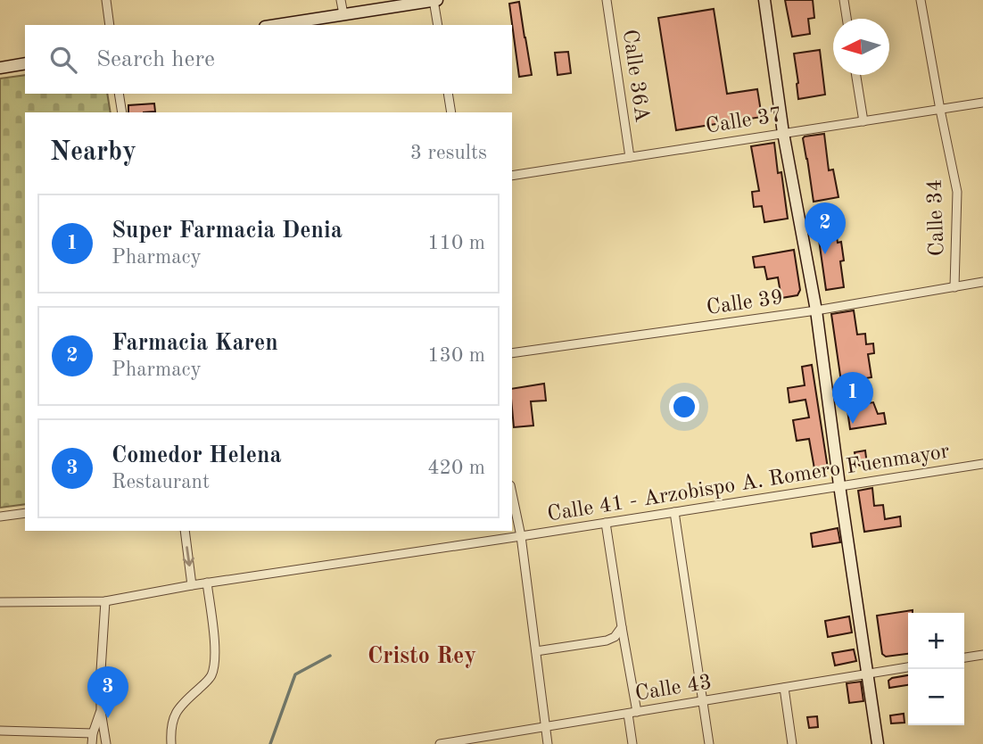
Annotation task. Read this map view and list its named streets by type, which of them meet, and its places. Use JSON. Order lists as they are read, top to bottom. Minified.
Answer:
{"streets":{"street":["Calle 36A","Calle 37","Calle 34","Calle 39","Calle 41 - Arzobispo A. Romero Fuenmayor","Calle 43"]},"crossings":[["Calle 36A","Calle 37"],["Calle 37","Calle 34"],["Calle 34","Calle 39"]],"districts":["Cristo Rey"],"north":"left","page":{"search":"Search here","heading":["Nearby","3 results"],"list":[{"mark":"1","name":"Super Farmacia Denia","note":"Pharmacy","value":"110 m"},{"mark":"2","name":"Farmacia Karen","note":"Pharmacy","value":"130 m"},{"mark":"3","name":"Comedor Helena","note":"Restaurant","value":"420 m"}],"pins":["2","1","3"],"map_buttons":["+","−"]}}
